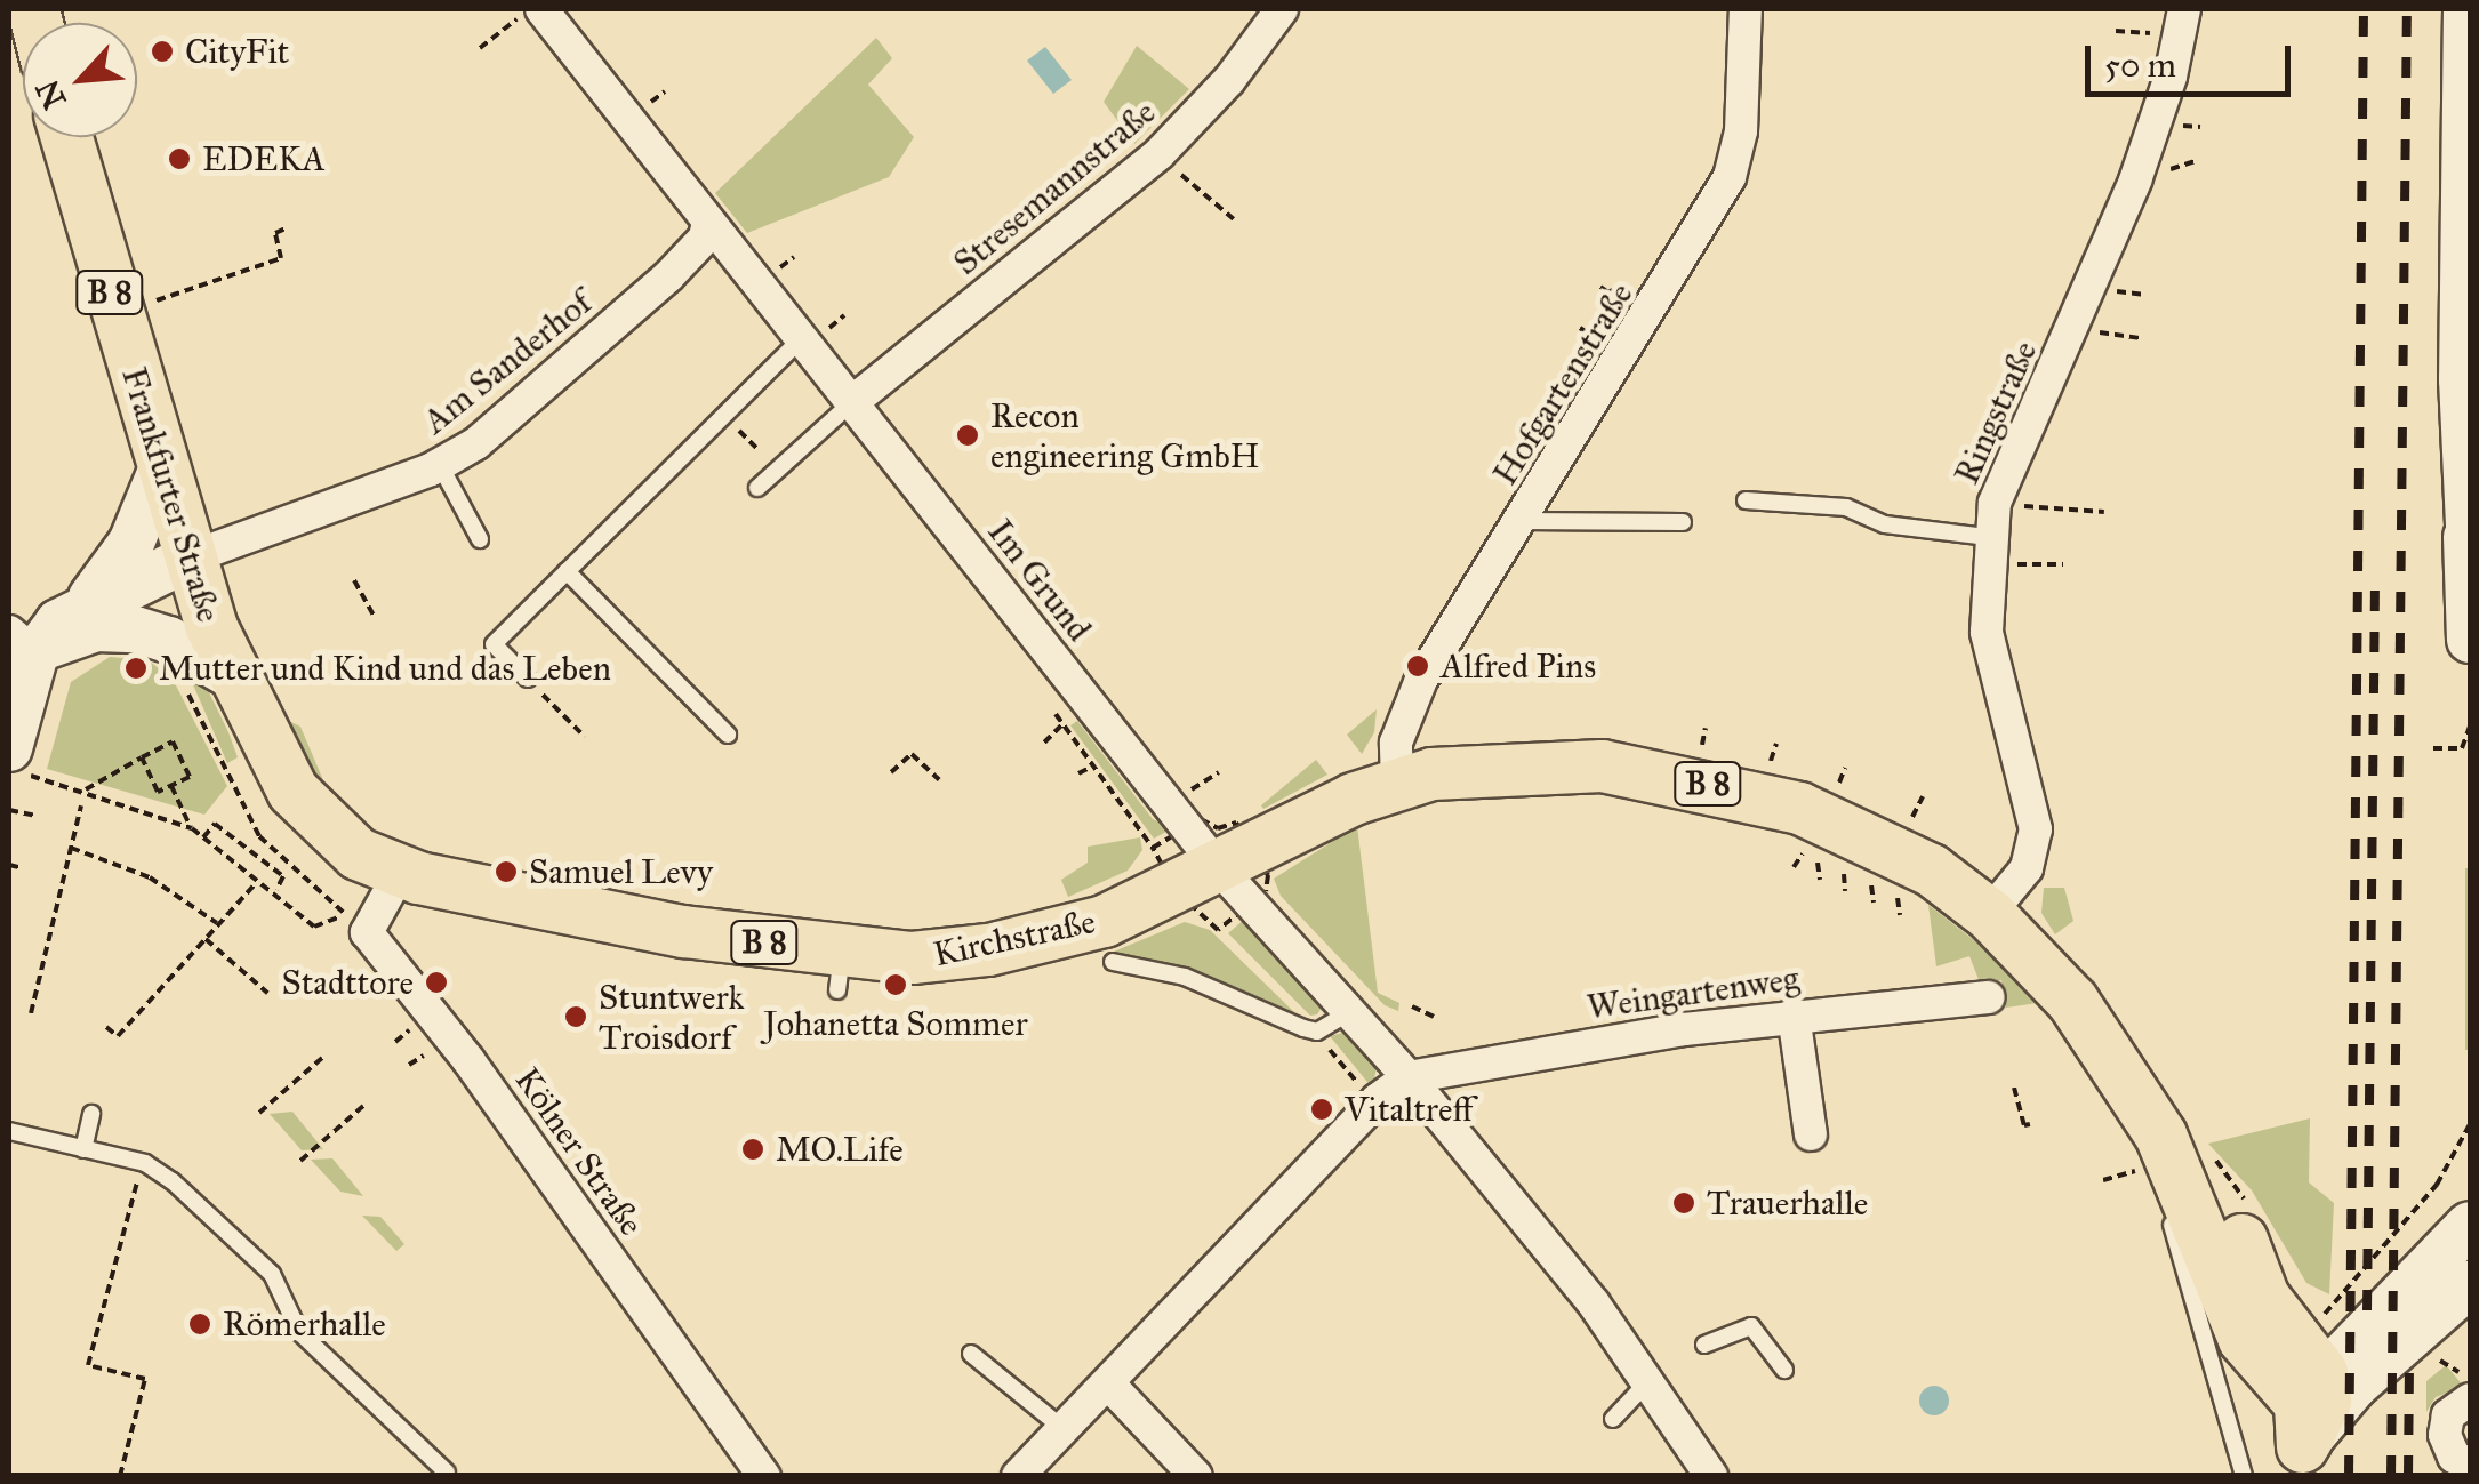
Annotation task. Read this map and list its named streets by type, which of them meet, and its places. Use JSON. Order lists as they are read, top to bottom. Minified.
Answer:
{"streets":{"main road":["B 8","Frankfurter Straße","Kirchstraße"],"street":["Stresemannstraße","Am Sanderhof","Hofgartenstraße","Ringstraße","Im Grund","Weingartenweg","Kölner Straße"]},"crossings":[["Stresemannstraße","Im Grund"],["B 8","Hofgartenstraße"],["B 8","Ringstraße"],["B 8","Im Grund"],["B 8","Kirchstraße"],["Am Sanderhof","Frankfurter Straße"],["Am Sanderhof","Im Grund"],["Frankfurter Straße","Kirchstraße"],["Im Grund","Kirchstraße"]],"places":["CityFit","EDEKA","Recon engineering GmbH","Alfred Pins","Mutter und Kind und das Leben","Samuel Levy","Stadttore","Johanetta Sommer","Stuntwerk Troisdorf","Vitaltreff","MO.Life","Trauerhalle","Römerhalle"],"scale_bar":"50 m","north":"bottom left"}
